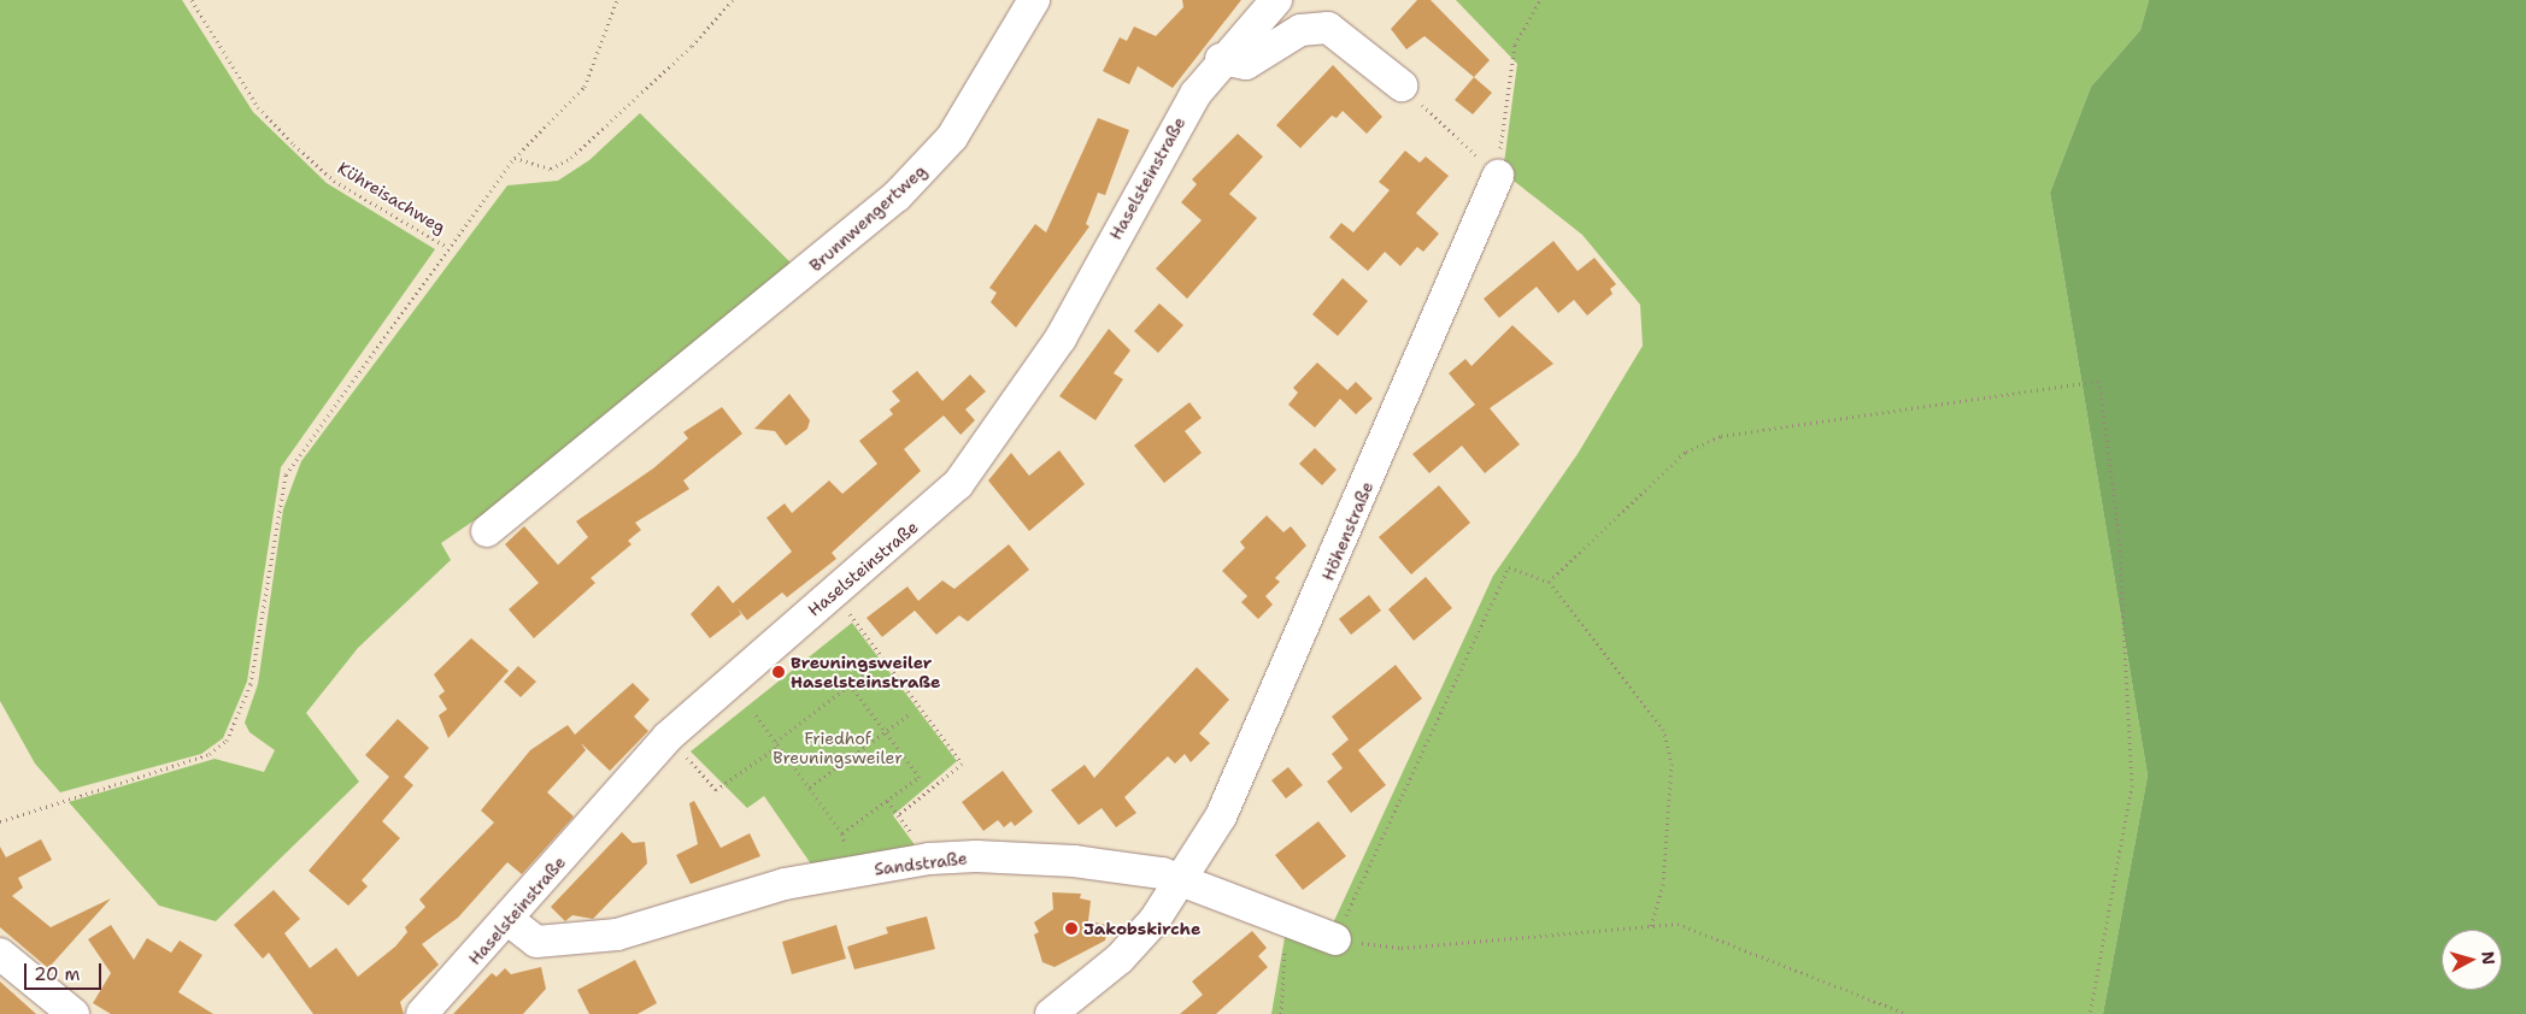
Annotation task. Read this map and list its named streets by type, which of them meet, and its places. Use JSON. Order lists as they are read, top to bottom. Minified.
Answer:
{"streets":{"street":["Haselsteinstraße","Brunnwengertweg","Höhenstraße","Sandstraße"],"path":["Kühreisachweg"]},"crossings":[["Haselsteinstraße","Sandstraße"],["Höhenstraße","Sandstraße"]],"parks":["Friedhof Breuningsweiler"],"places":["Breuningsweiler Haselsteinstraße","Jakobskirche"],"scale_bar":"20 m","north":"right"}
